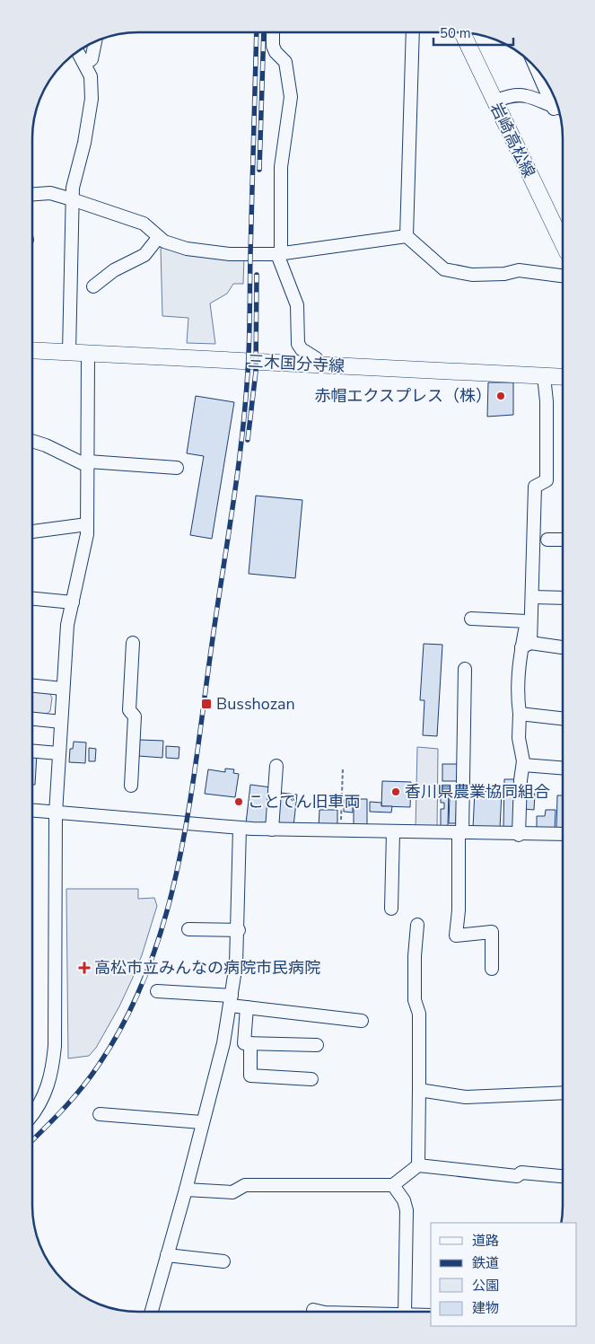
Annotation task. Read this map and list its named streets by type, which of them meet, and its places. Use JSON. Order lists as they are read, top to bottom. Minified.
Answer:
{"streets":{"main road":["岩崎高松線","三木国分寺線"]},"places":{"other":["赤帽エクスプレス（株）","香川県農業協同組合","ことでん旧車両"],"transit":["Busshozan"],"health":["高松市立みんなの病院市民病院"]},"legend":["道路","鉄道","公園","建物"],"scale_bar":"50 m"}
